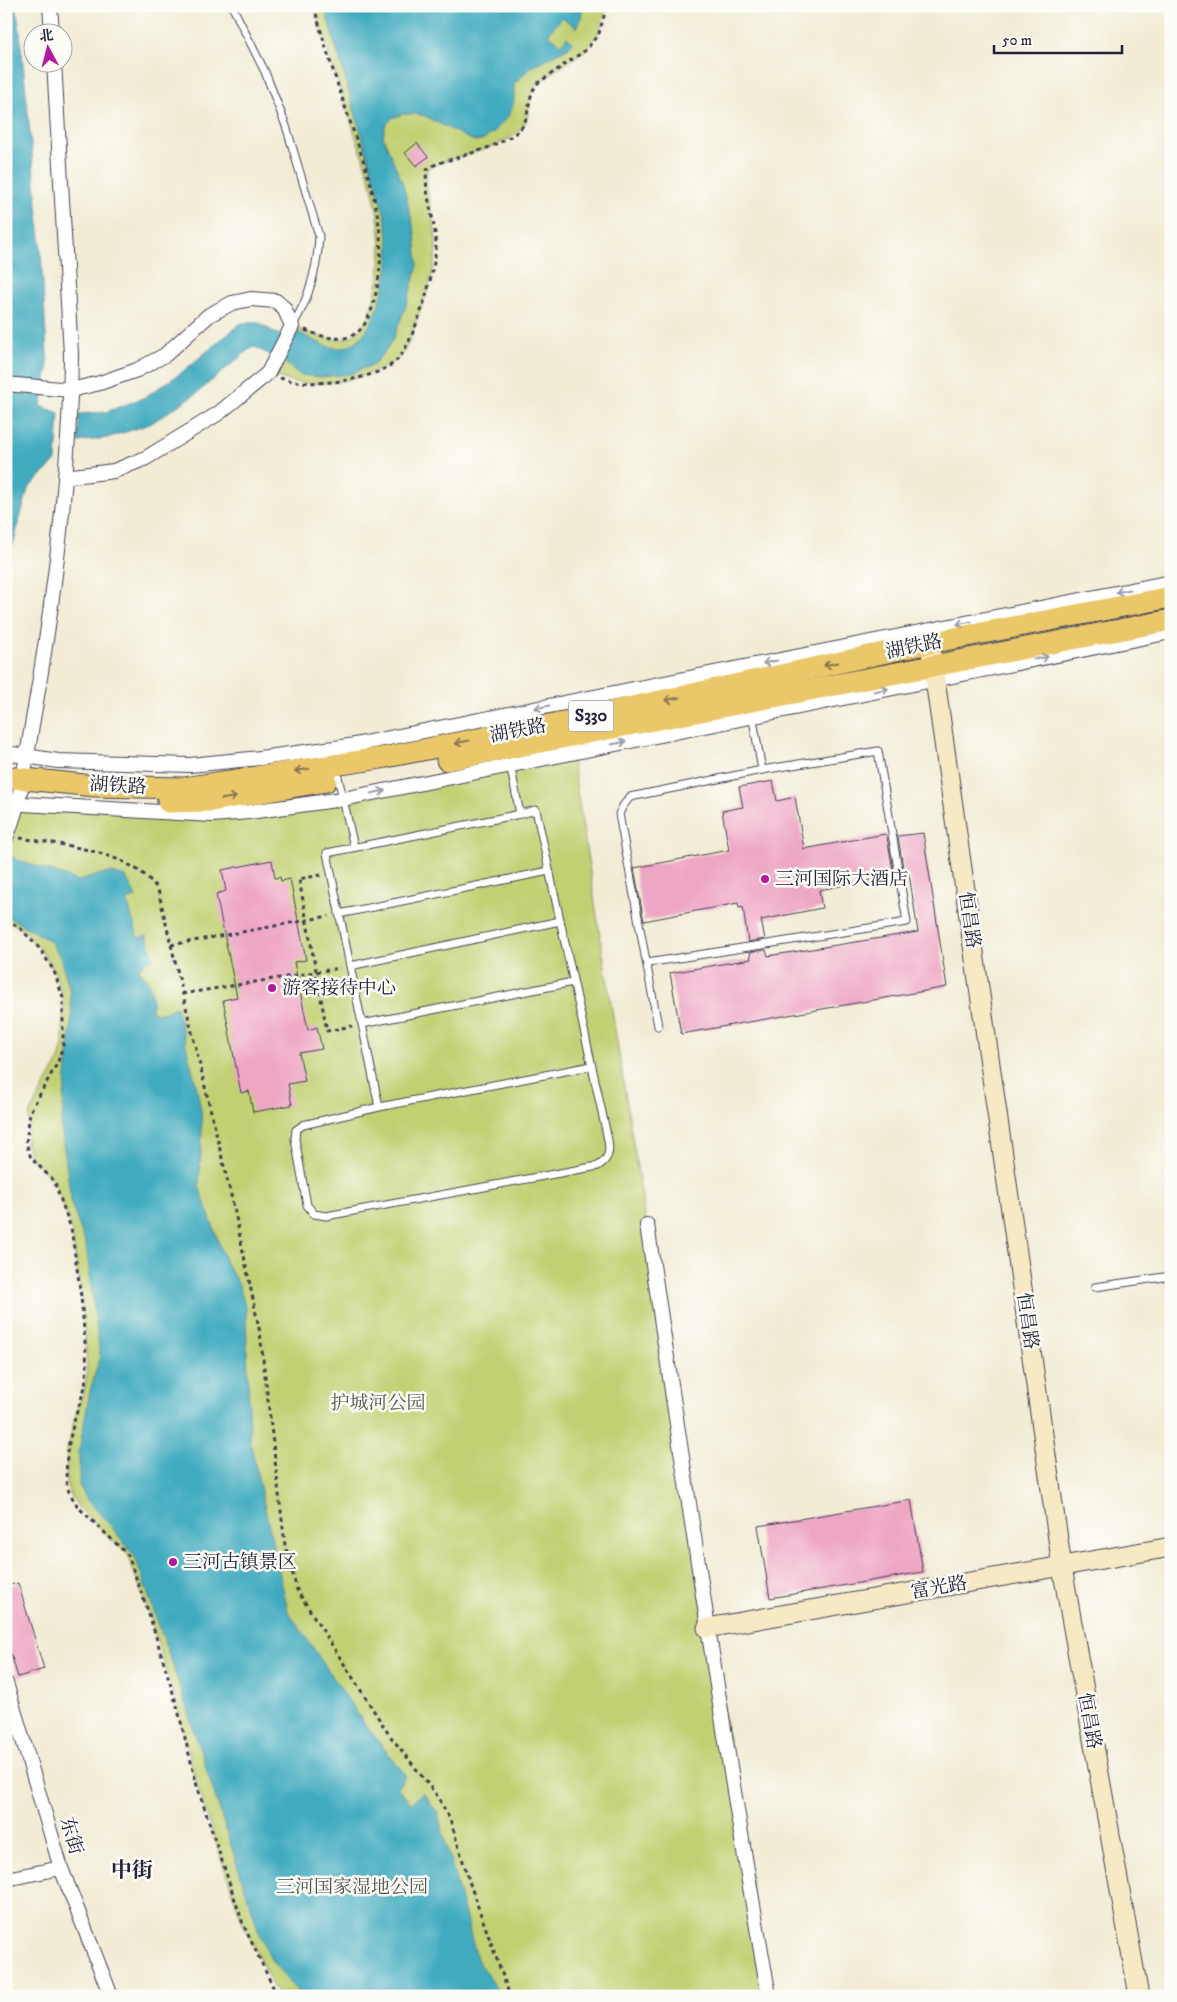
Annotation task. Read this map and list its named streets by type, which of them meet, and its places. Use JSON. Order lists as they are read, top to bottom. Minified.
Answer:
{"streets":{"main road":["湖铁路","S330"],"street":["恒昌路","富光路","东街"]},"crossings":[["湖铁路","恒昌路"],["恒昌路","富光路"]],"districts":["中街"],"parks":["护城河公园","三河国家湿地公园"],"places":["三河国际大酒店","游客接待中心","三河古镇景区"],"scale_bar":"50 m","north":"top"}
